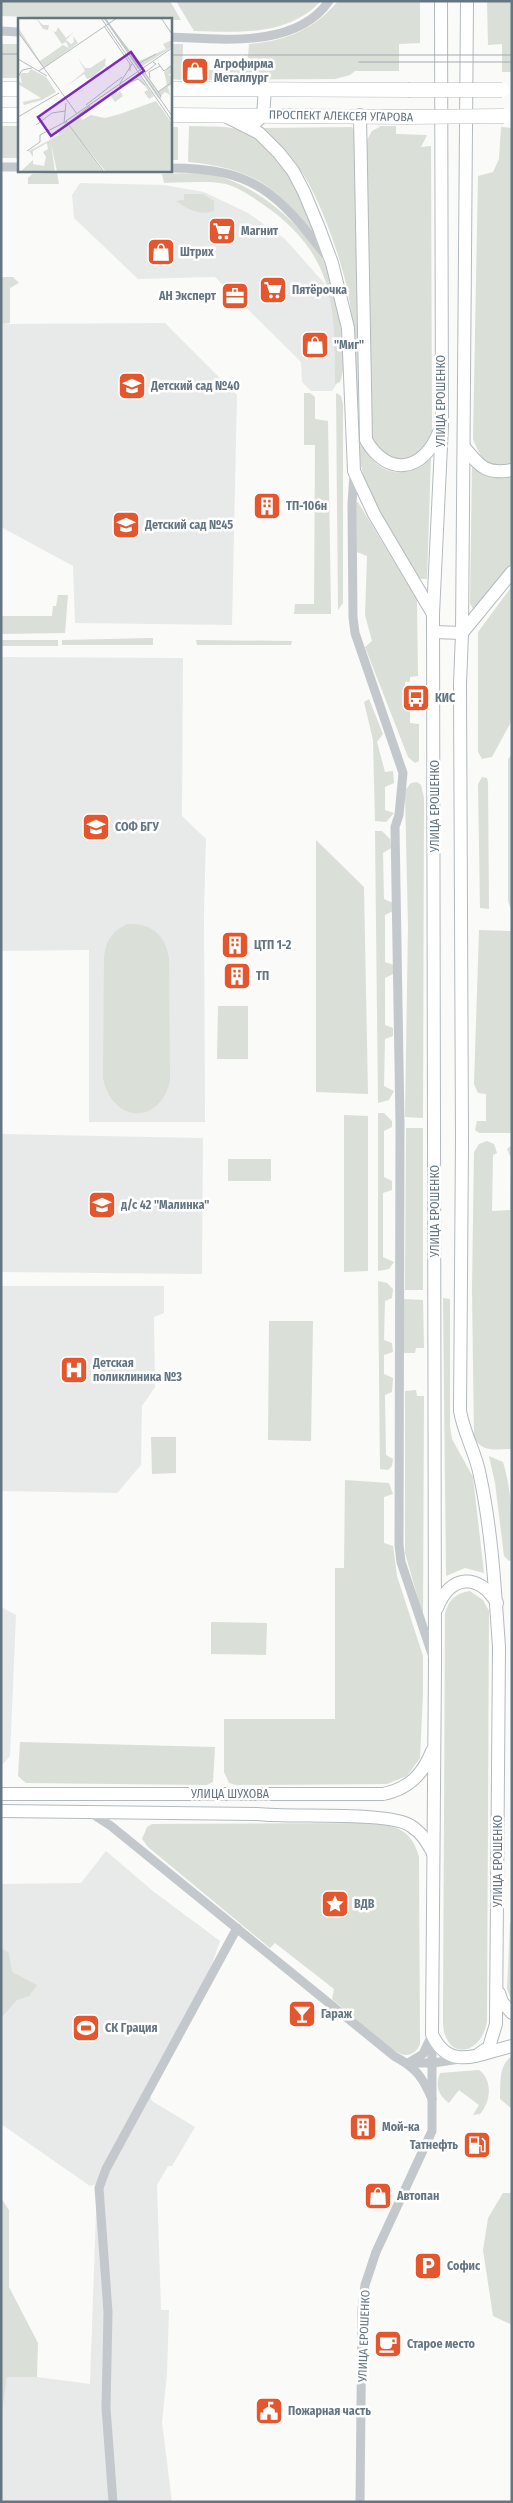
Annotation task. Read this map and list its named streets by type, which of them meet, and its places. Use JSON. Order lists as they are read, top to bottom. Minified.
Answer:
{"streets":{"main road":["ПРОСПЕКТ АЛЕКСЕЯ УГАРОВА","УЛИЦА ЕРОШЕНКО","УЛИЦА ШУХОВА"]},"crossings":[["УЛИЦА ЕРОШЕНКО","УЛИЦА ШУХОВА"]],"places":{"shop":["Агрофирма Металлург","Штрих","\"Миг\"","Автопан"],"supermarket":["Магнит","Пятёрочка"],"office":["АН Эксперт"],"school or university":["Детский сад №40","Детский сад №45","СОФ БГУ","д/с 42 \"Малинка\""],"building":["ТП-106н","ЦТП 1-2","ТП","Мой-ка"],"bus stop":["КИС"],"hospital":["Детская поликлиника №3"],"place":["ВДВ"],"bar":["Гараж"],"sports":["СК Грация"],"fuel station":["Татнефть"],"parking":["Софис"],"cafe":["Старое место"],"public building":["Пожарная часть"]}}
